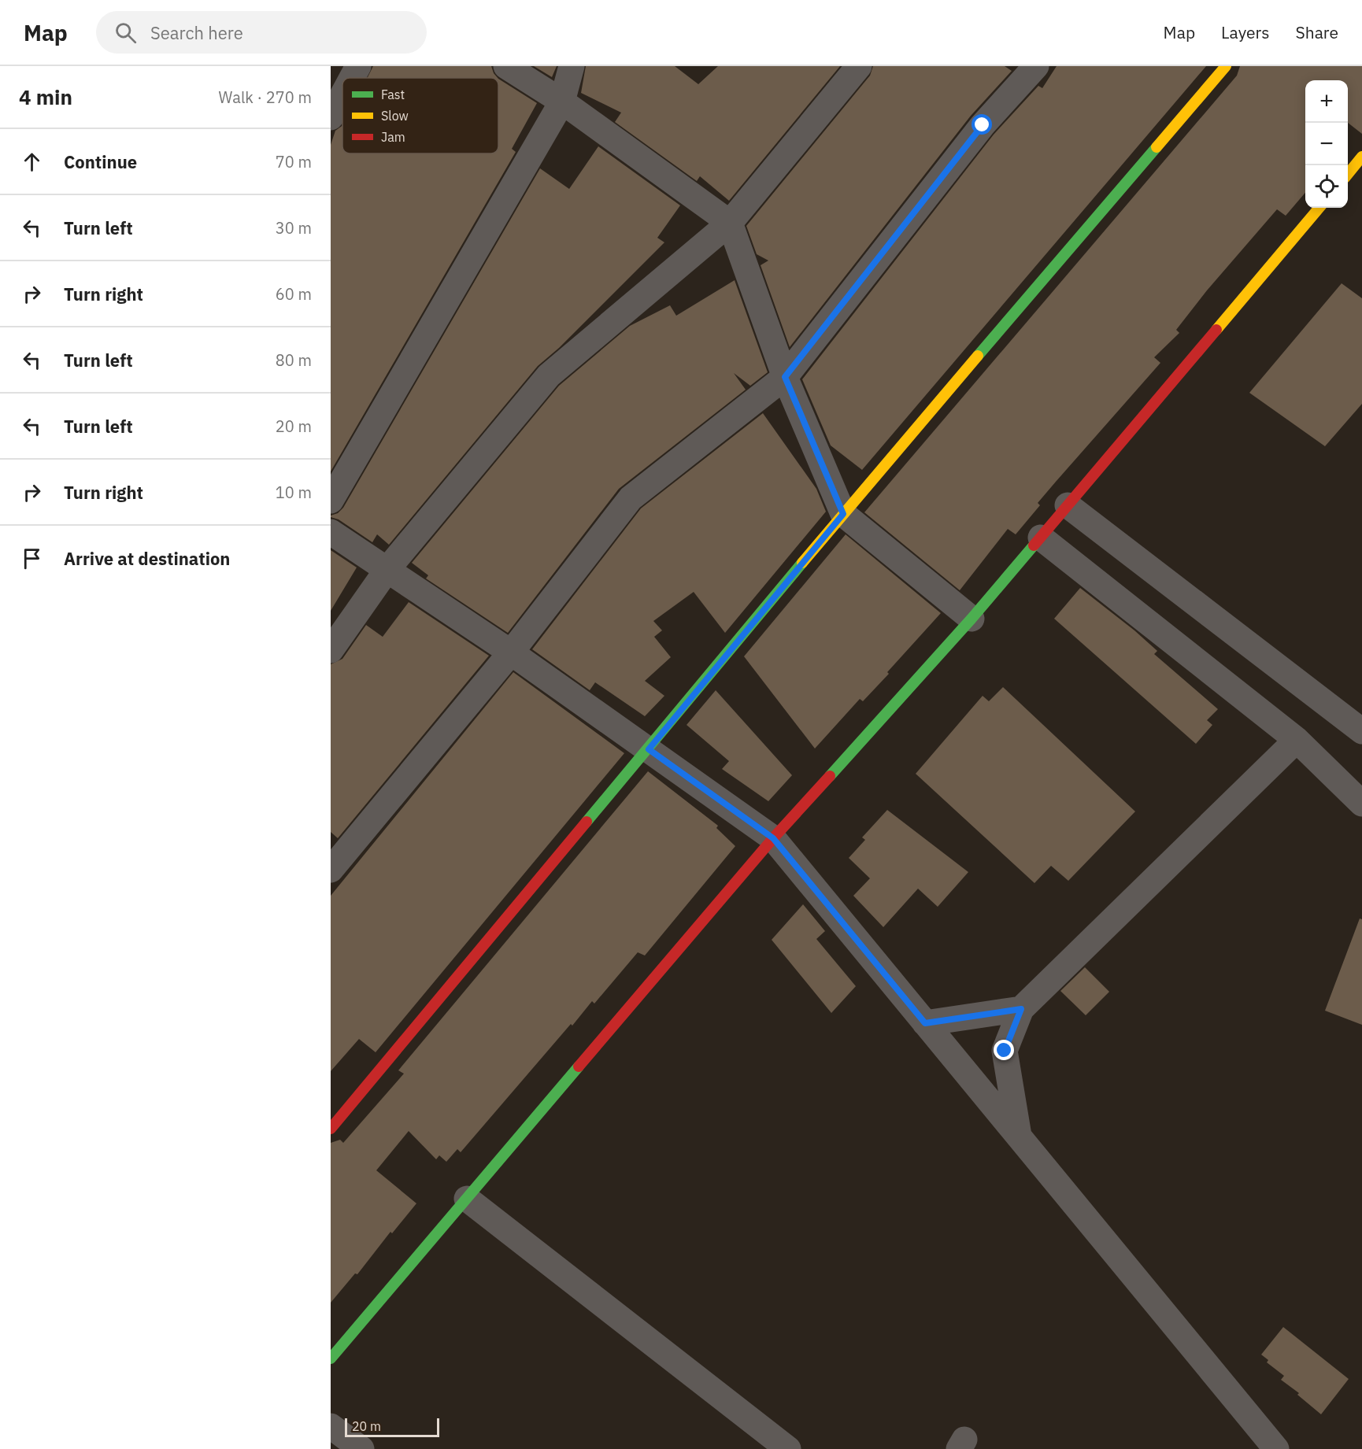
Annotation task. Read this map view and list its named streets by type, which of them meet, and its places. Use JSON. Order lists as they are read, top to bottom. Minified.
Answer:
{"legend":["Fast","Slow","Jam"],"scale_bar":"20 m","page":{"header":"Map","search":"Search here","nav":["Map","Layers","Share"],"heading":["4 min","Walk · 270 m"],"map_buttons":["+","−"],"list":[["Continue","70 m"],["Turn left","30 m"],["Turn right","60 m"],["Turn left","80 m"],["Turn left","20 m"],["Turn right","10 m"],"Arrive at destination"],"scale":"20 m"}}
